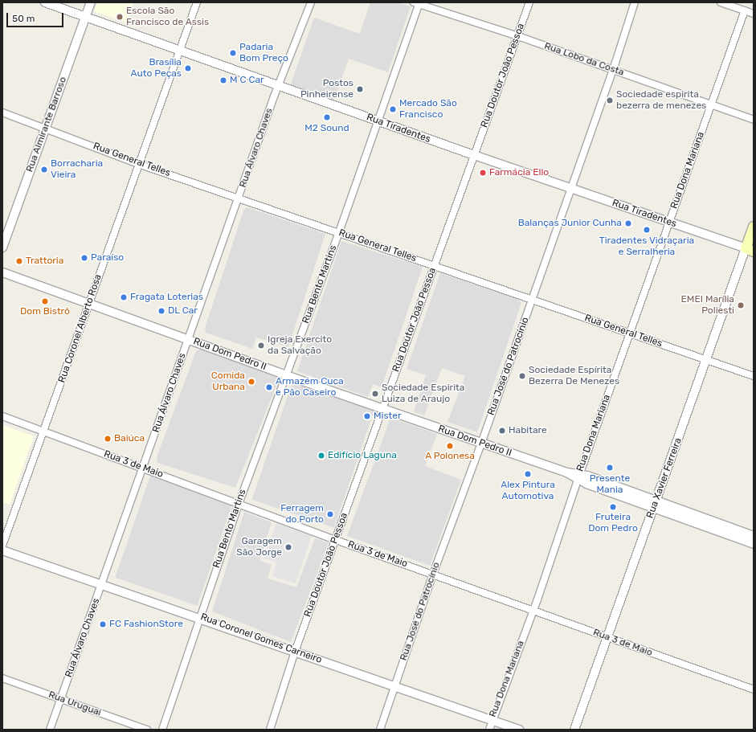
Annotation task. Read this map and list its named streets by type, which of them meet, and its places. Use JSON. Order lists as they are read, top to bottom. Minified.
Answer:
{"streets":{"main road":["Rua Xavier Ferreira"],"street":["Rua Lobo da Costa","Rua Doutor João Pessoa","Rua Almirante Barroso","Rua Tiradentes","Rua Álvaro Chaves","Rua General Telles","Rua Dona Mariana","Rua Bento Martins","Rua Coronel Alberto Rosa","Rua Dom Pedro II","Rua José do Patrocínio","Rua 3 de Maio","Rua Coronel Gomes Carneiro","Rua Uruguai"]},"crossings":[["Rua Lobo da Costa","Rua Doutor João Pessoa"],["Rua Lobo da Costa","Rua Dona Mariana"],["Rua Lobo da Costa","Rua Bento Martins"],["Rua Lobo da Costa","Rua José do Patrocínio"],["Rua Doutor João Pessoa","Rua Tiradentes"],["Rua Doutor João Pessoa","Rua General Telles"],["Rua Doutor João Pessoa","Rua Dom Pedro II"],["Rua Doutor João Pessoa","Rua 3 de Maio"],["Rua Doutor João Pessoa","Rua Coronel Gomes Carneiro"],["Rua Almirante Barroso","Rua Tiradentes"],["Rua Almirante Barroso","Rua General Telles"],["Rua Tiradentes","Rua Álvaro Chaves"],["Rua Tiradentes","Rua Dona Mariana"],["Rua Tiradentes","Rua Bento Martins"],["Rua Tiradentes","Rua Coronel Alberto Rosa"],["Rua Tiradentes","Rua José do Patrocínio"],["Rua Tiradentes","Rua Xavier Ferreira"],["Rua Álvaro Chaves","Rua General Telles"],["Rua Álvaro Chaves","Rua Dom Pedro II"],["Rua Álvaro Chaves","Rua 3 de Maio"],["Rua Álvaro Chaves","Rua Coronel Gomes Carneiro"],["Rua Álvaro Chaves","Rua Uruguai"],["Rua General Telles","Rua Dona Mariana"],["Rua General Telles","Rua Bento Martins"],["Rua General Telles","Rua Coronel Alberto Rosa"],["Rua General Telles","Rua José do Patrocínio"],["Rua General Telles","Rua Xavier Ferreira"],["Rua Dona Mariana","Rua Dom Pedro II"],["Rua Dona Mariana","Rua 3 de Maio"],["Rua Dona Mariana","Rua Coronel Gomes Carneiro"],["Rua Bento Martins","Rua Dom Pedro II"],["Rua Bento Martins","Rua 3 de Maio"],["Rua Bento Martins","Rua Coronel Gomes Carneiro"],["Rua Coronel Alberto Rosa","Rua Dom Pedro II"],["Rua Coronel Alberto Rosa","Rua 3 de Maio"],["Rua Dom Pedro II","Rua José do Patrocínio"],["Rua Dom Pedro II","Rua Xavier Ferreira"],["Rua José do Patrocínio","Rua 3 de Maio"],["Rua José do Patrocínio","Rua Coronel Gomes Carneiro"],["Rua 3 de Maio","Rua Xavier Ferreira"]],"places":["Escola São Francisco de Assis","Padaria Bom Preço","Brasília Auto Peças","M C Car","Postos Pinheirense","Sociedade espirita bezerra de menezes","Mercado São Francisco","M2 Sound","Borracharia Vieira","Farmácia Ello","Balanças Junior Cunha","Tiradentes Vidraçaria e Serralheria","Paraíso","Trattoria","Fragata Loterias","Dom Bistrô","EMEI Marília Poliesti","DL Car","Igreja Exercito da Salvação","Sociedade Espírita Bezerra De Menezes","Comida Urbana","Armazém Cuca e Pão Caseiro","Sociedade Espirita Luiza de Araujo","Mister","Habitare","Baiúca","A Polonesa","Edifício Laguna","Presente Mania","Alex Pintura Automotiva","Fruteira Dom Pedro","Ferragem do Porto","Garagem São Jorge","FC FashionStore"],"scale_bar":"50 m"}
